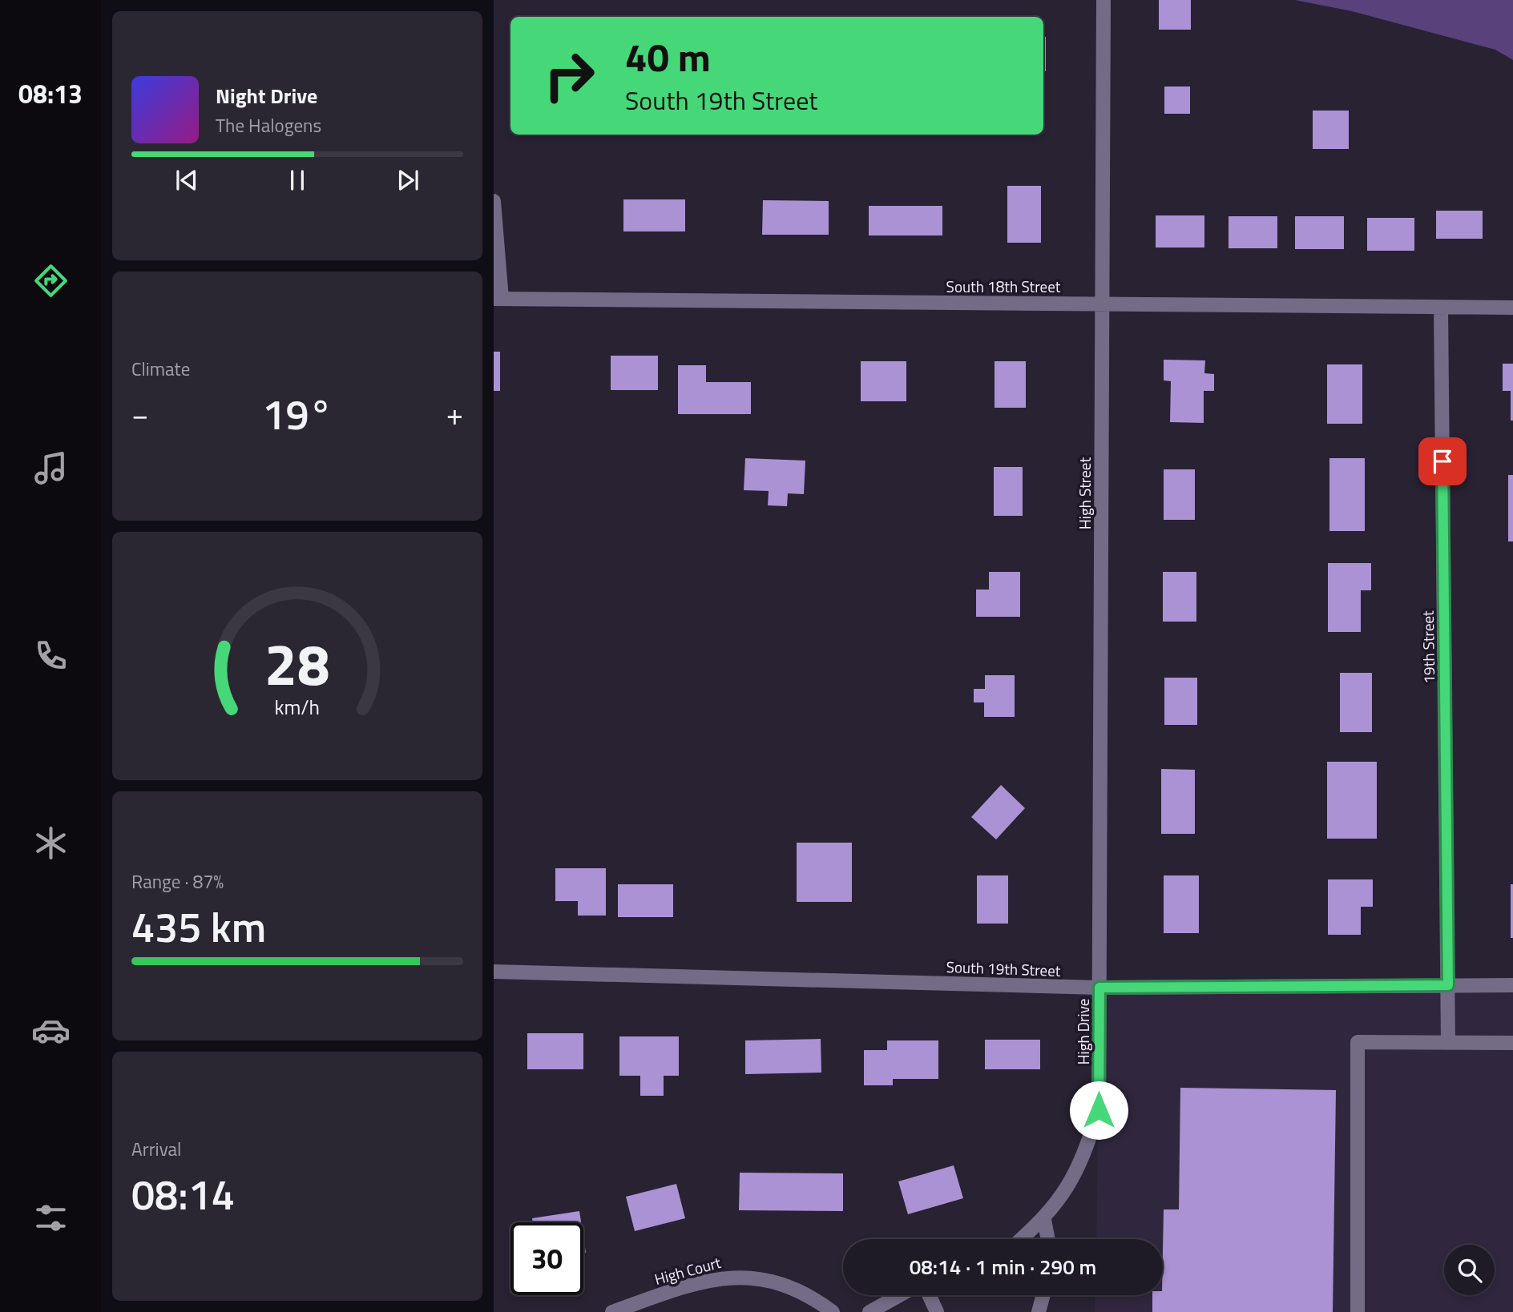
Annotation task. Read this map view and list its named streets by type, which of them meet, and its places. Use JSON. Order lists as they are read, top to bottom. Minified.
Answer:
{"streets":{"street":["South 18th Street","High Street","19th Street","South 19th Street","High Drive","High Court"]},"crossings":[["South 18th Street","High Street"],["South 18th Street","19th Street"],["High Street","South 19th Street"],["High Street","High Drive"],["19th Street","South 19th Street"],["South 19th Street","High Drive"]],"page":{"tabs":"08:13","turn":["40 m","South 19th Street"],"song":["Night Drive","The Halogens"],"tile":["Climate",["Range · 87%","435 km"],["Arrival","08:14"]],"heat":["−","19°","+"],"limit":"30","trip":"08:14 · 1 min · 290 m","gauge":["28","km/h"]}}
